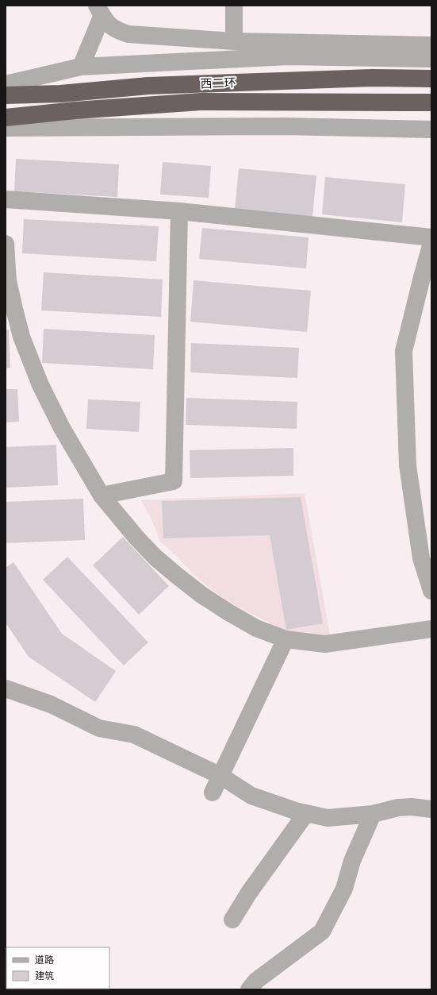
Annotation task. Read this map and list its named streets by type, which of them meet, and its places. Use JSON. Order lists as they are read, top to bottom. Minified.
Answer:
{"streets":{"highway":["西二环"]},"legend":["道路","建筑"]}
